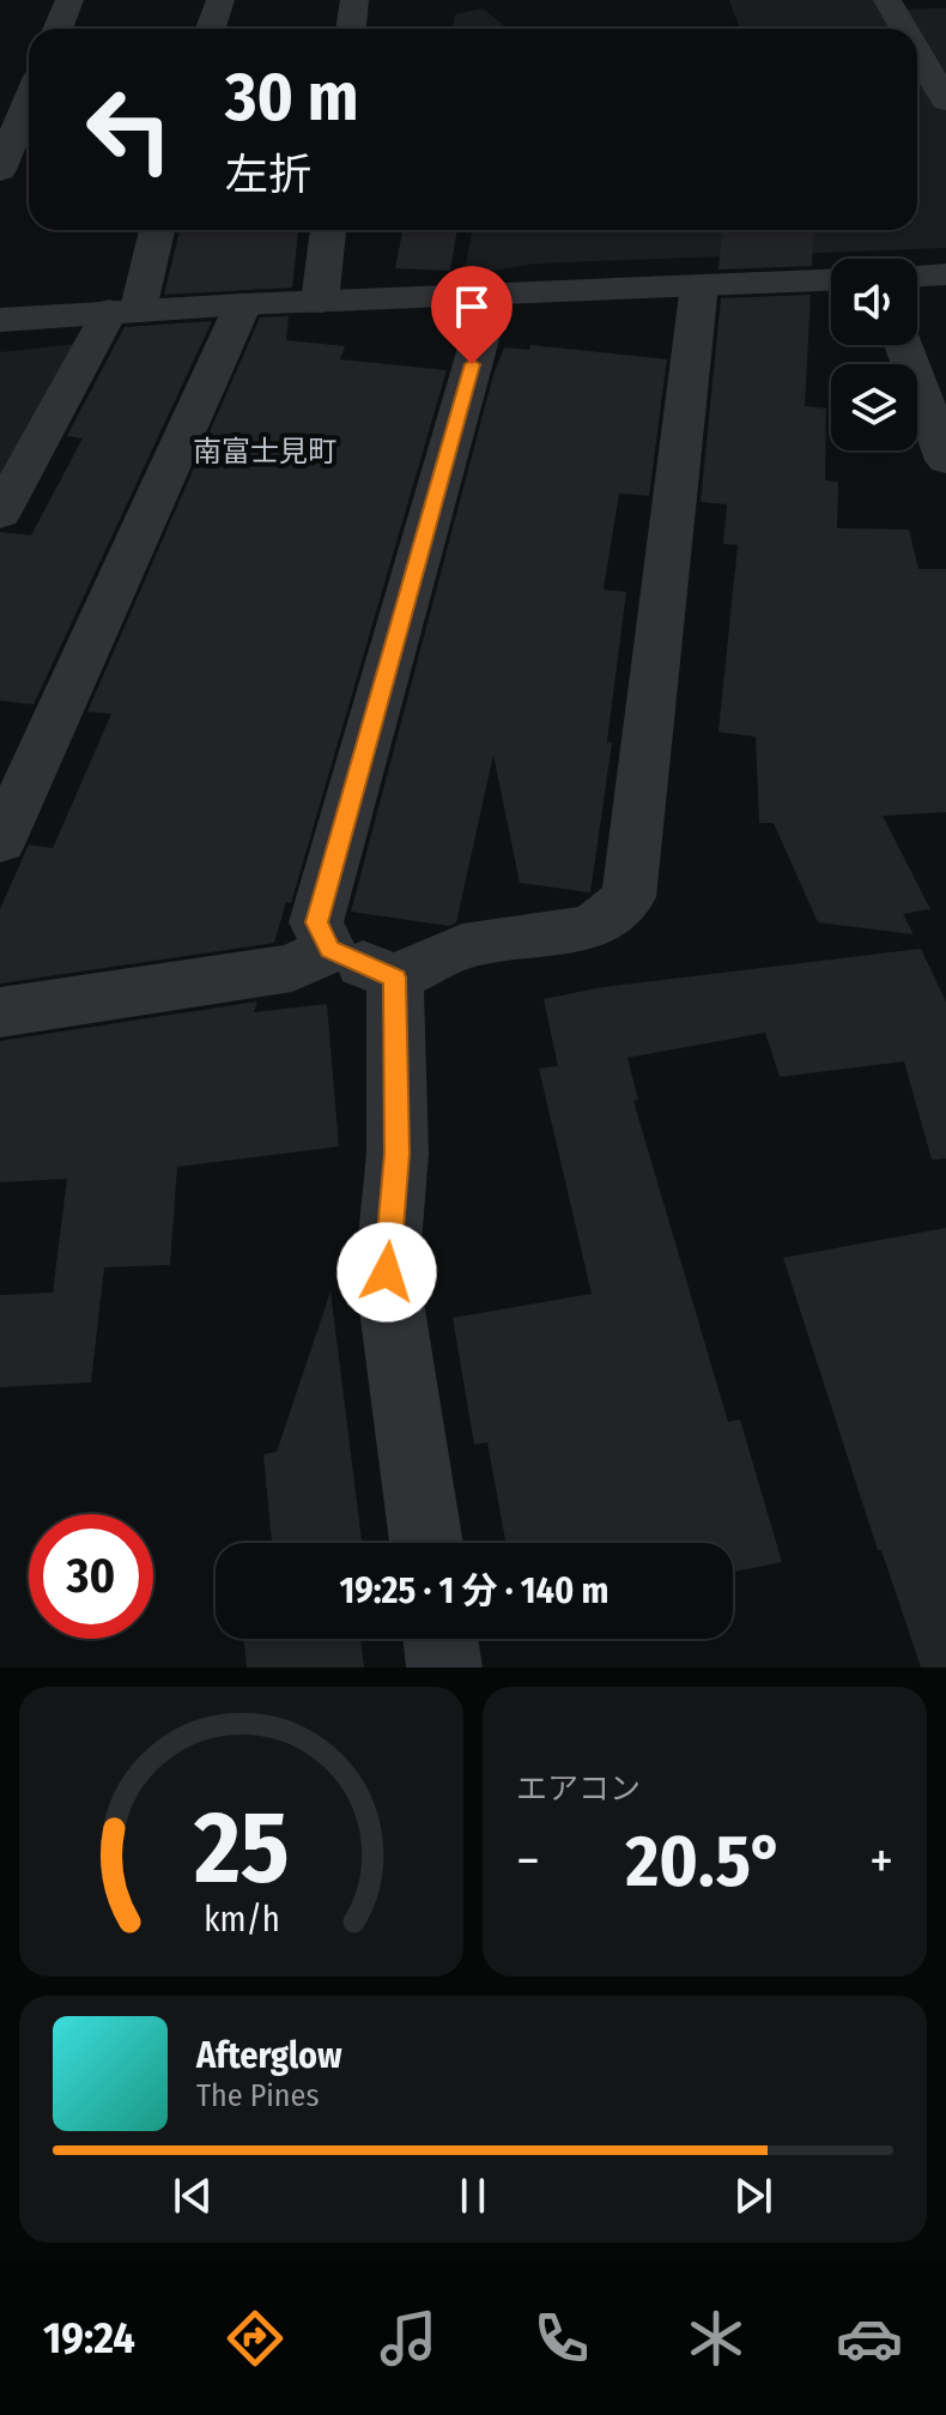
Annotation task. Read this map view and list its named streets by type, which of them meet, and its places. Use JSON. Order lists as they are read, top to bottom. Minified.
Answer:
{"districts":["南富士見町"],"page":{"turn":["30 m","左折"],"limit":"30","trip":"19:25 · 1 分 · 140 m","tile":"エアコン","heat":["−","20.5°","+"],"song":["Afterglow","The Pines"],"tabs":"19:24","gauge":["25","km/h"]}}
